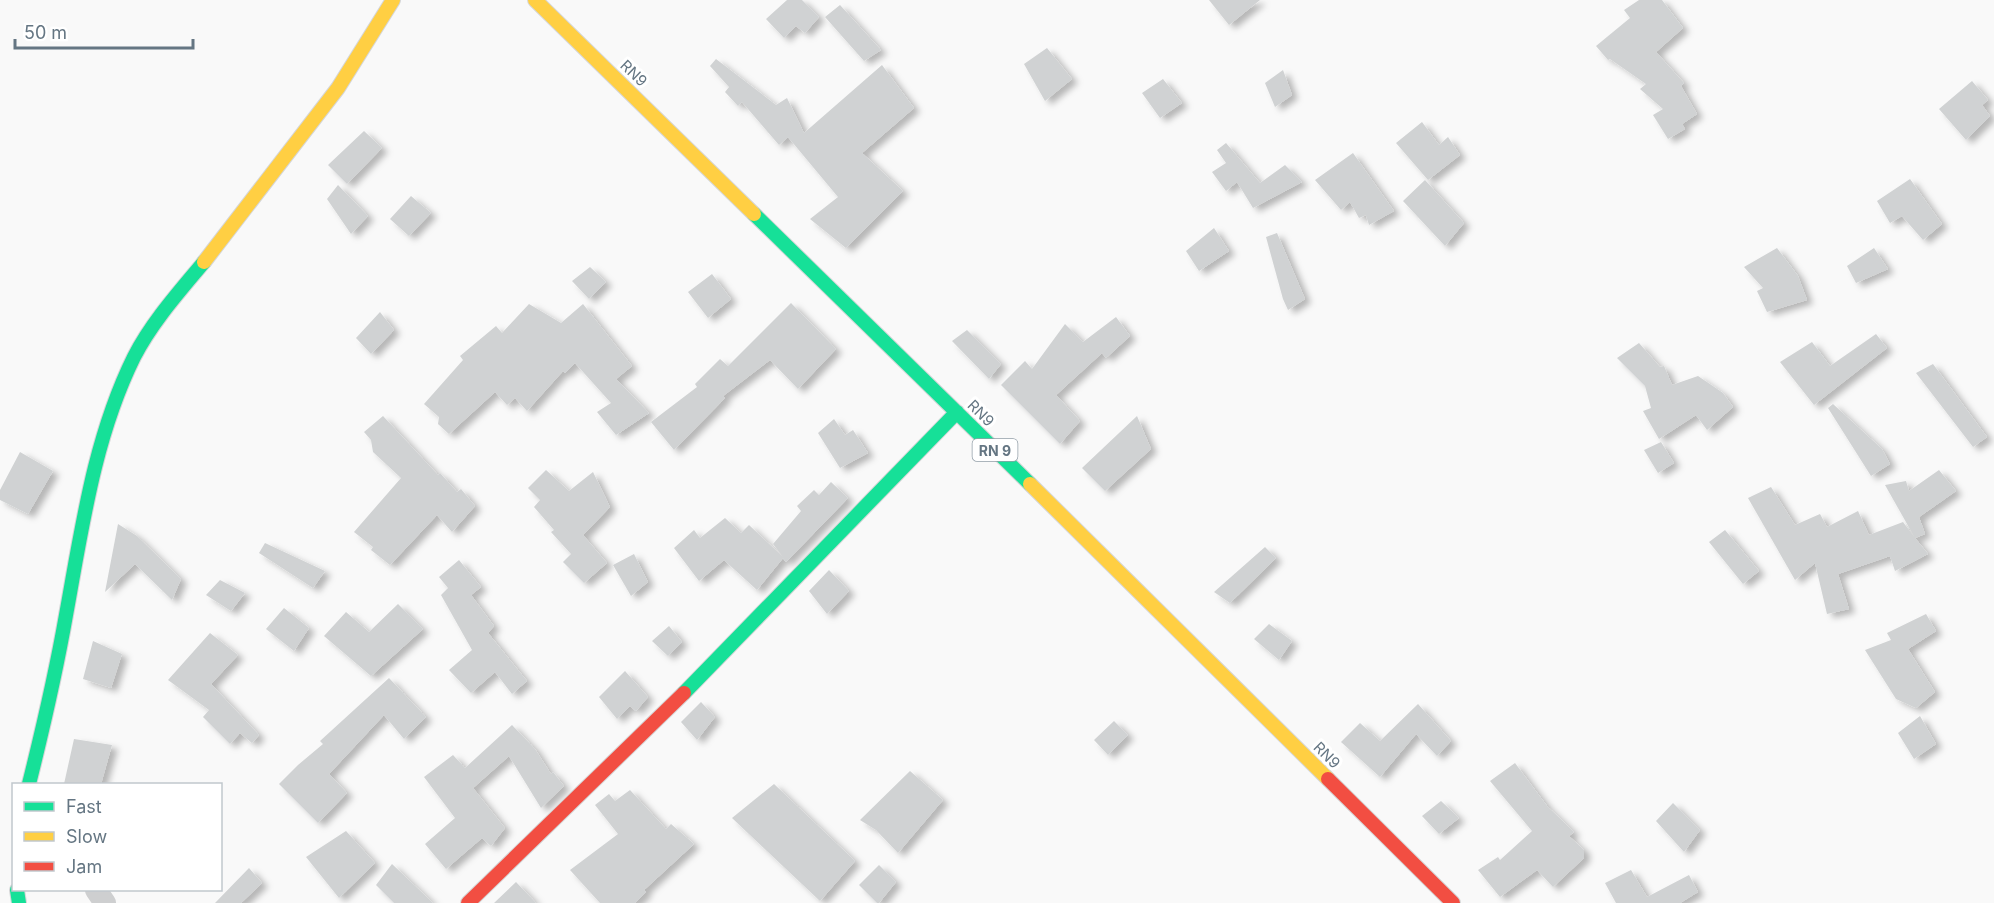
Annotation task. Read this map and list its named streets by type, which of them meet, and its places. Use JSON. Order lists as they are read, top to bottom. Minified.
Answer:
{"streets":{"main road":["RN9","RN 9"]},"legend":["Fast","Slow","Jam"],"scale_bar":"50 m"}
